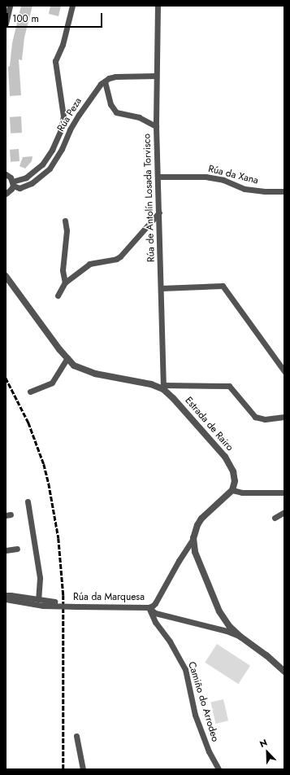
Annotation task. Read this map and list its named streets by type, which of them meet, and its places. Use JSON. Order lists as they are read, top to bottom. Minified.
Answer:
{"streets":{"street":["Rúa Peza","Rúa da Xana","Rúa de Antolín Losada Torvisco","Estrada de Rairo","Rúa da Marquesa","Camiño do Arrodeo"]},"crossings":[["Rúa Peza","Rúa de Antolín Losada Torvisco"],["Rúa da Xana","Rúa de Antolín Losada Torvisco"],["Rúa de Antolín Losada Torvisco","Estrada de Rairo"],["Rúa da Marquesa","Camiño do Arrodeo"]],"scale_bar":"100 m","north":"top left"}
